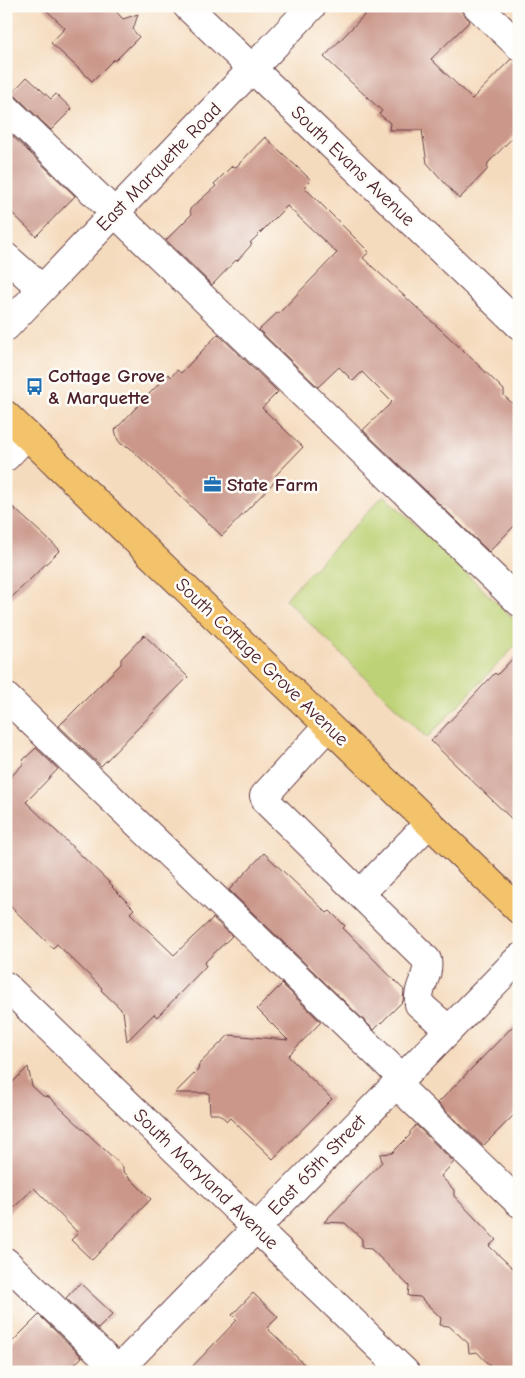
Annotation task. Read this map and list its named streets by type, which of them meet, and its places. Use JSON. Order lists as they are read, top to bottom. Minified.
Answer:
{"streets":{"main road":["South Cottage Grove Avenue"],"street":["South Evans Avenue","East Marquette Road","East 65th Street","South Maryland Avenue"]},"crossings":[["South Evans Avenue","East Marquette Road"],["East 65th Street","South Maryland Avenue"]],"places":{"bus stop":["Cottage Grove & Marquette"],"office":["State Farm"]}}
